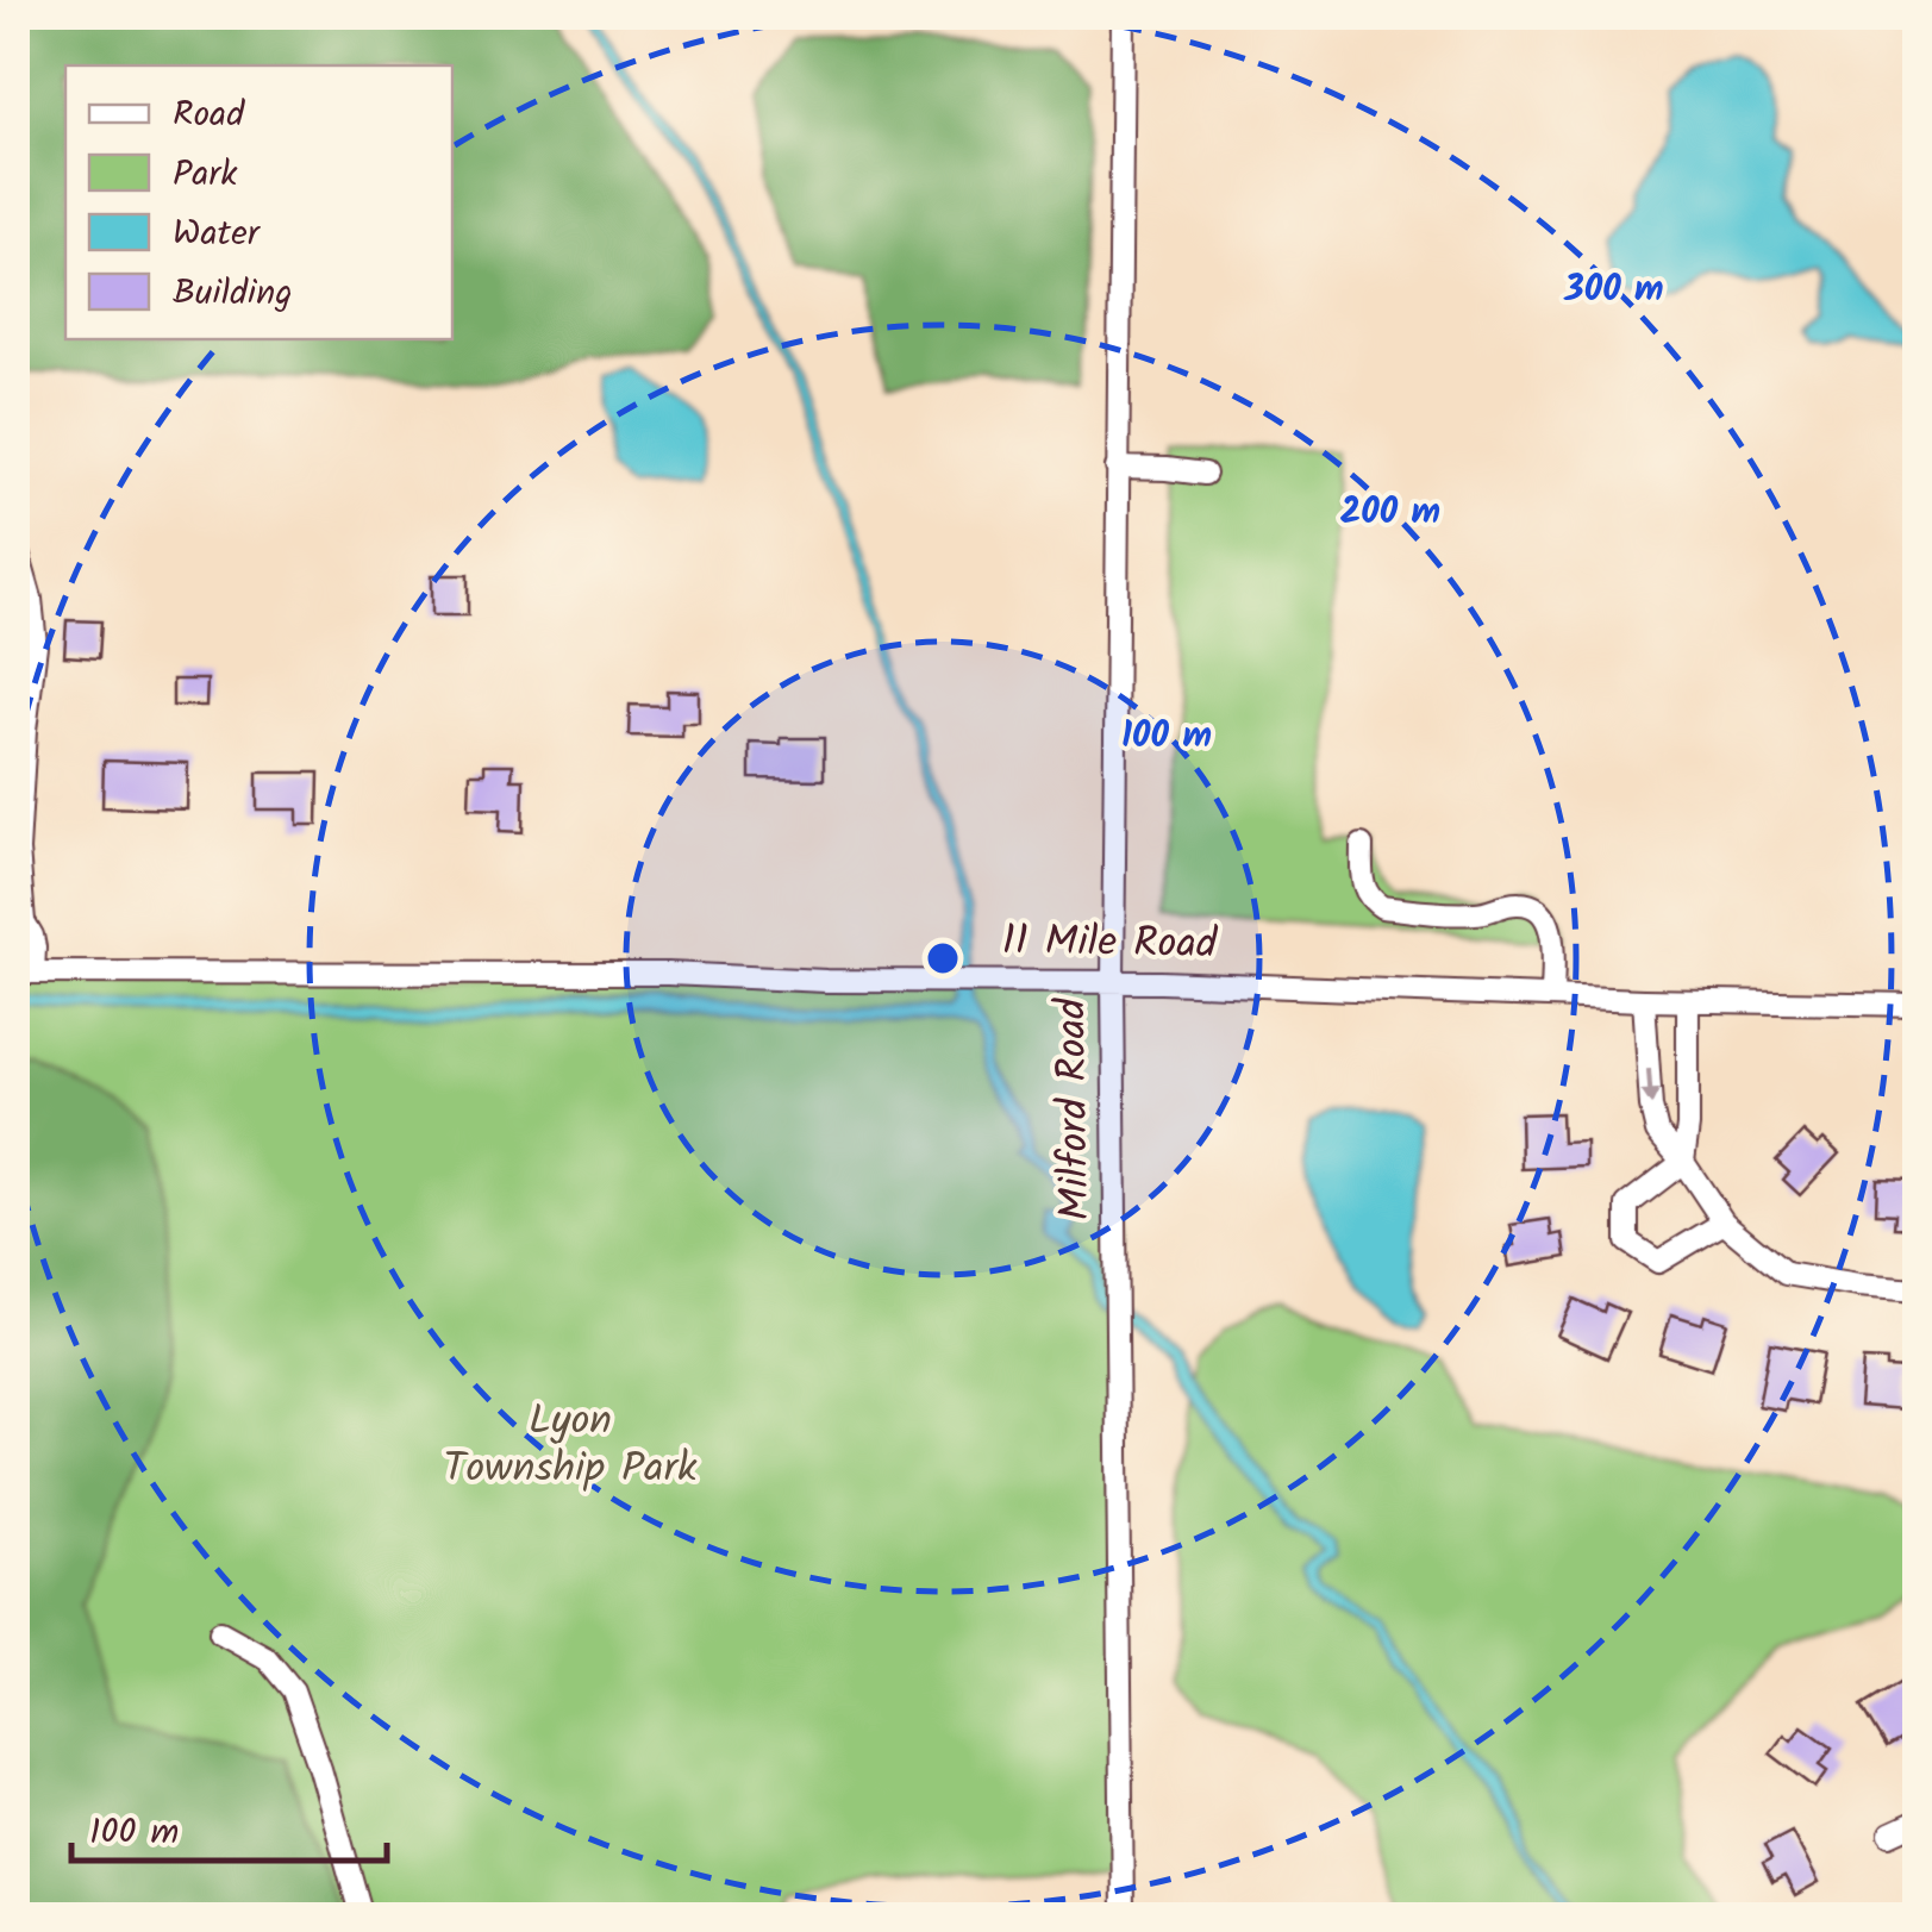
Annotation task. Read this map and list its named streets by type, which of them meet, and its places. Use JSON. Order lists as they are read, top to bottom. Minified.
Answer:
{"streets":{"street":["11 Mile Road","Milford Road"]},"crossings":[["11 Mile Road","Milford Road"]],"parks":["Lyon Township Park"],"legend":["Road","Park","Water","Building"],"scale_bar":"100 m","rings":["300 m","200 m","100 m"]}
